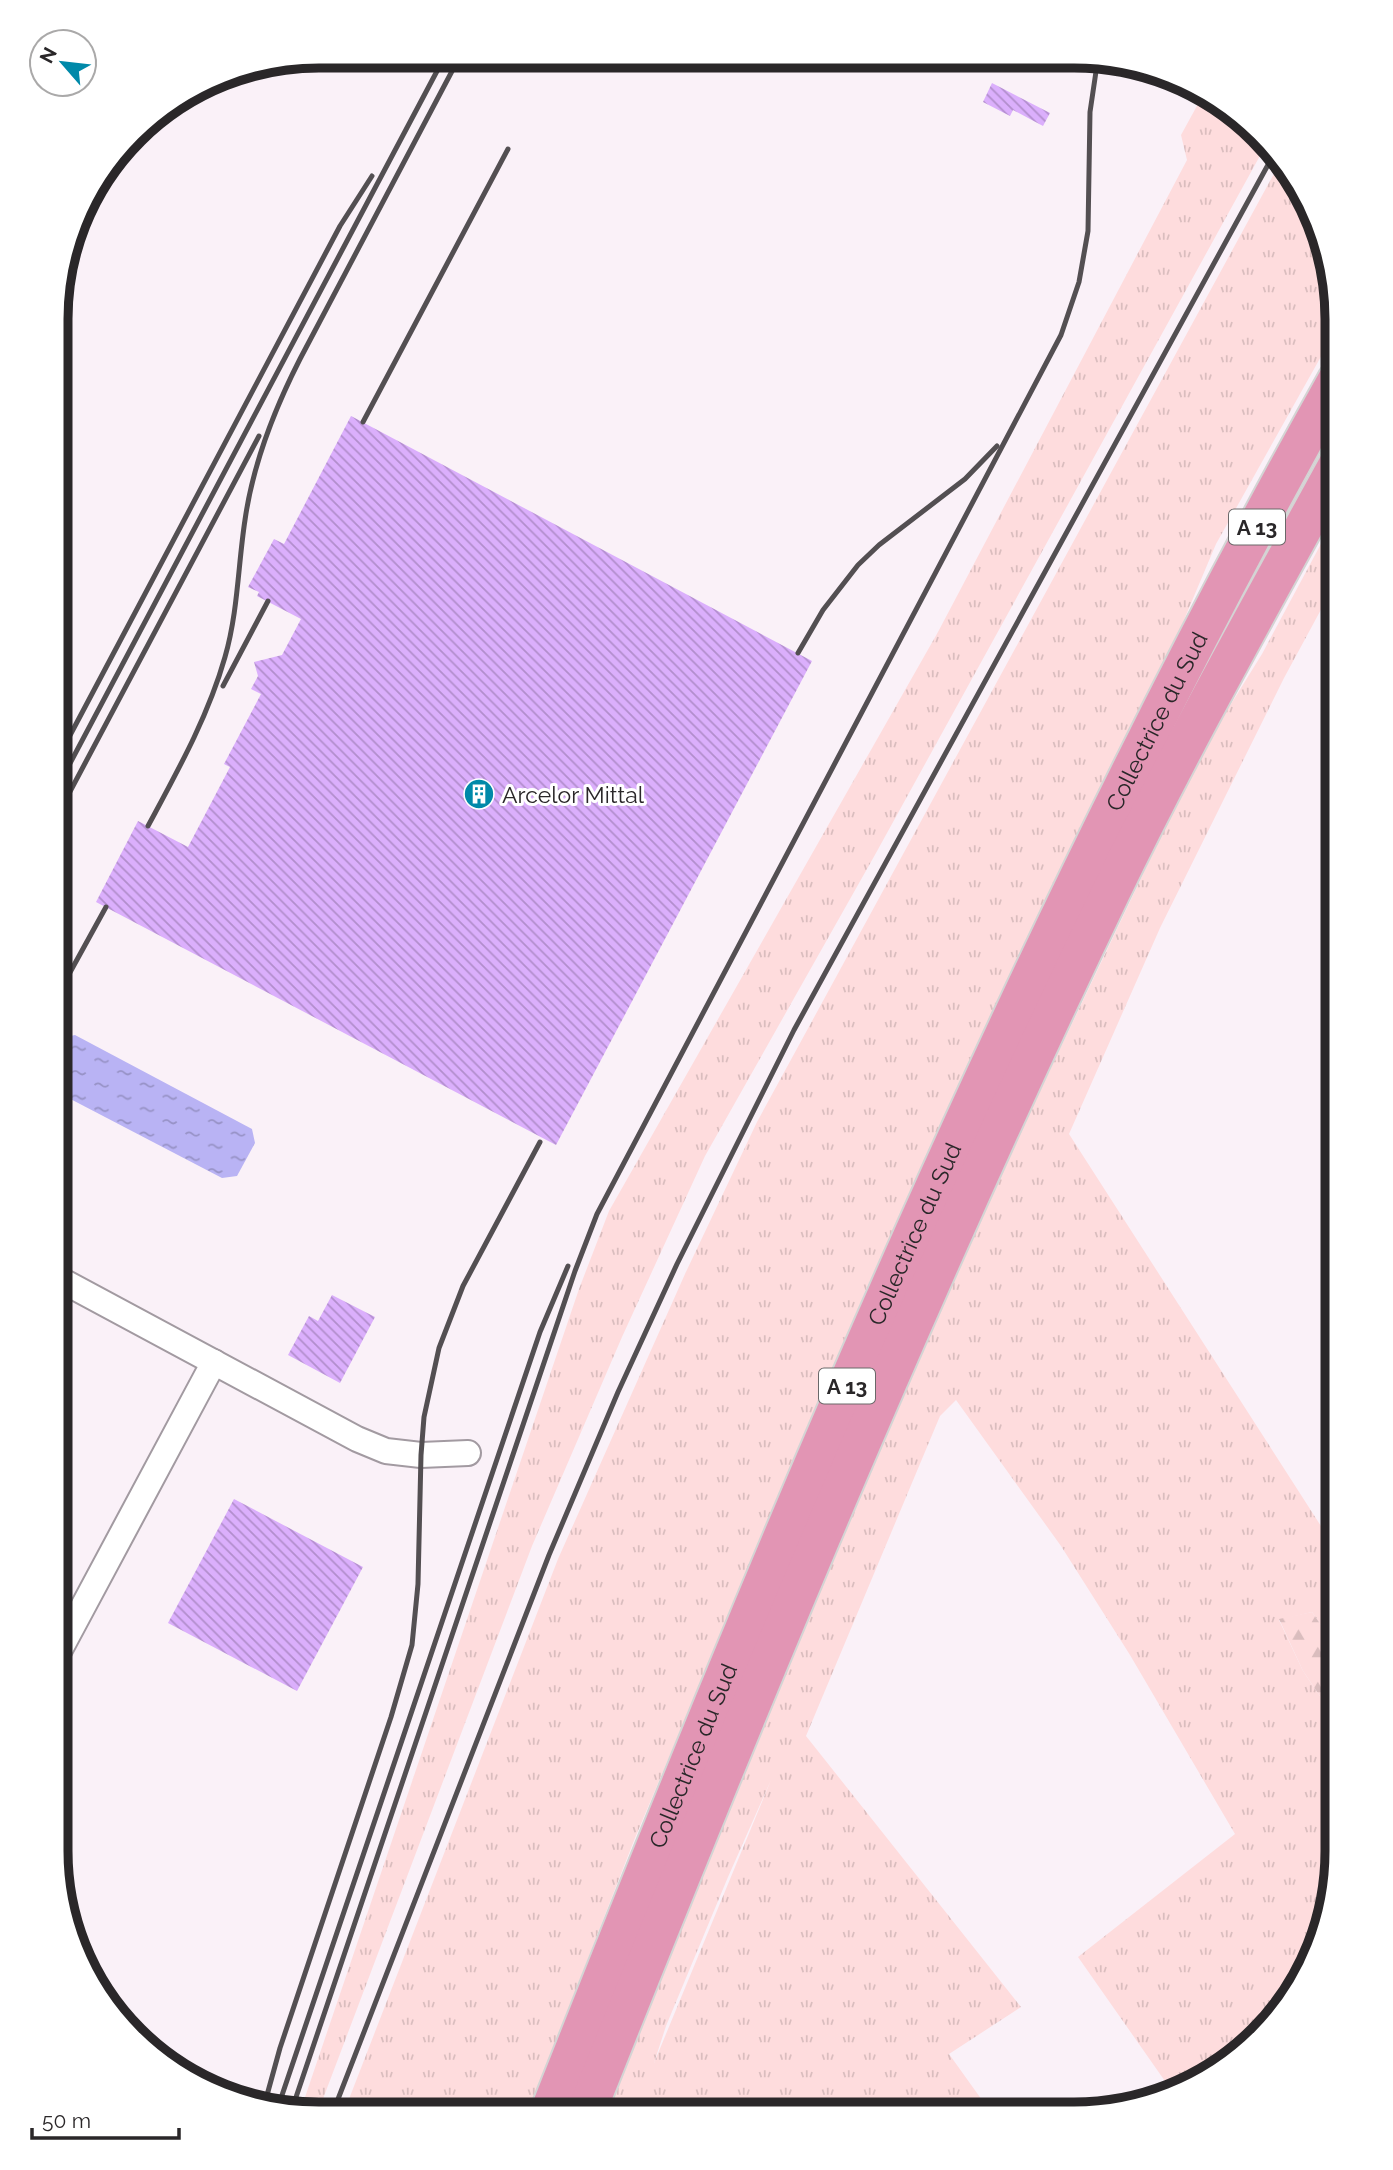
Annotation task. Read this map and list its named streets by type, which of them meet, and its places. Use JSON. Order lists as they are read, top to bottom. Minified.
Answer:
{"streets":{"highway":["A 13","Collectrice du Sud"]},"places":{"building":["Arcelor Mittal"]},"scale_bar":"50 m","north":"top left"}
